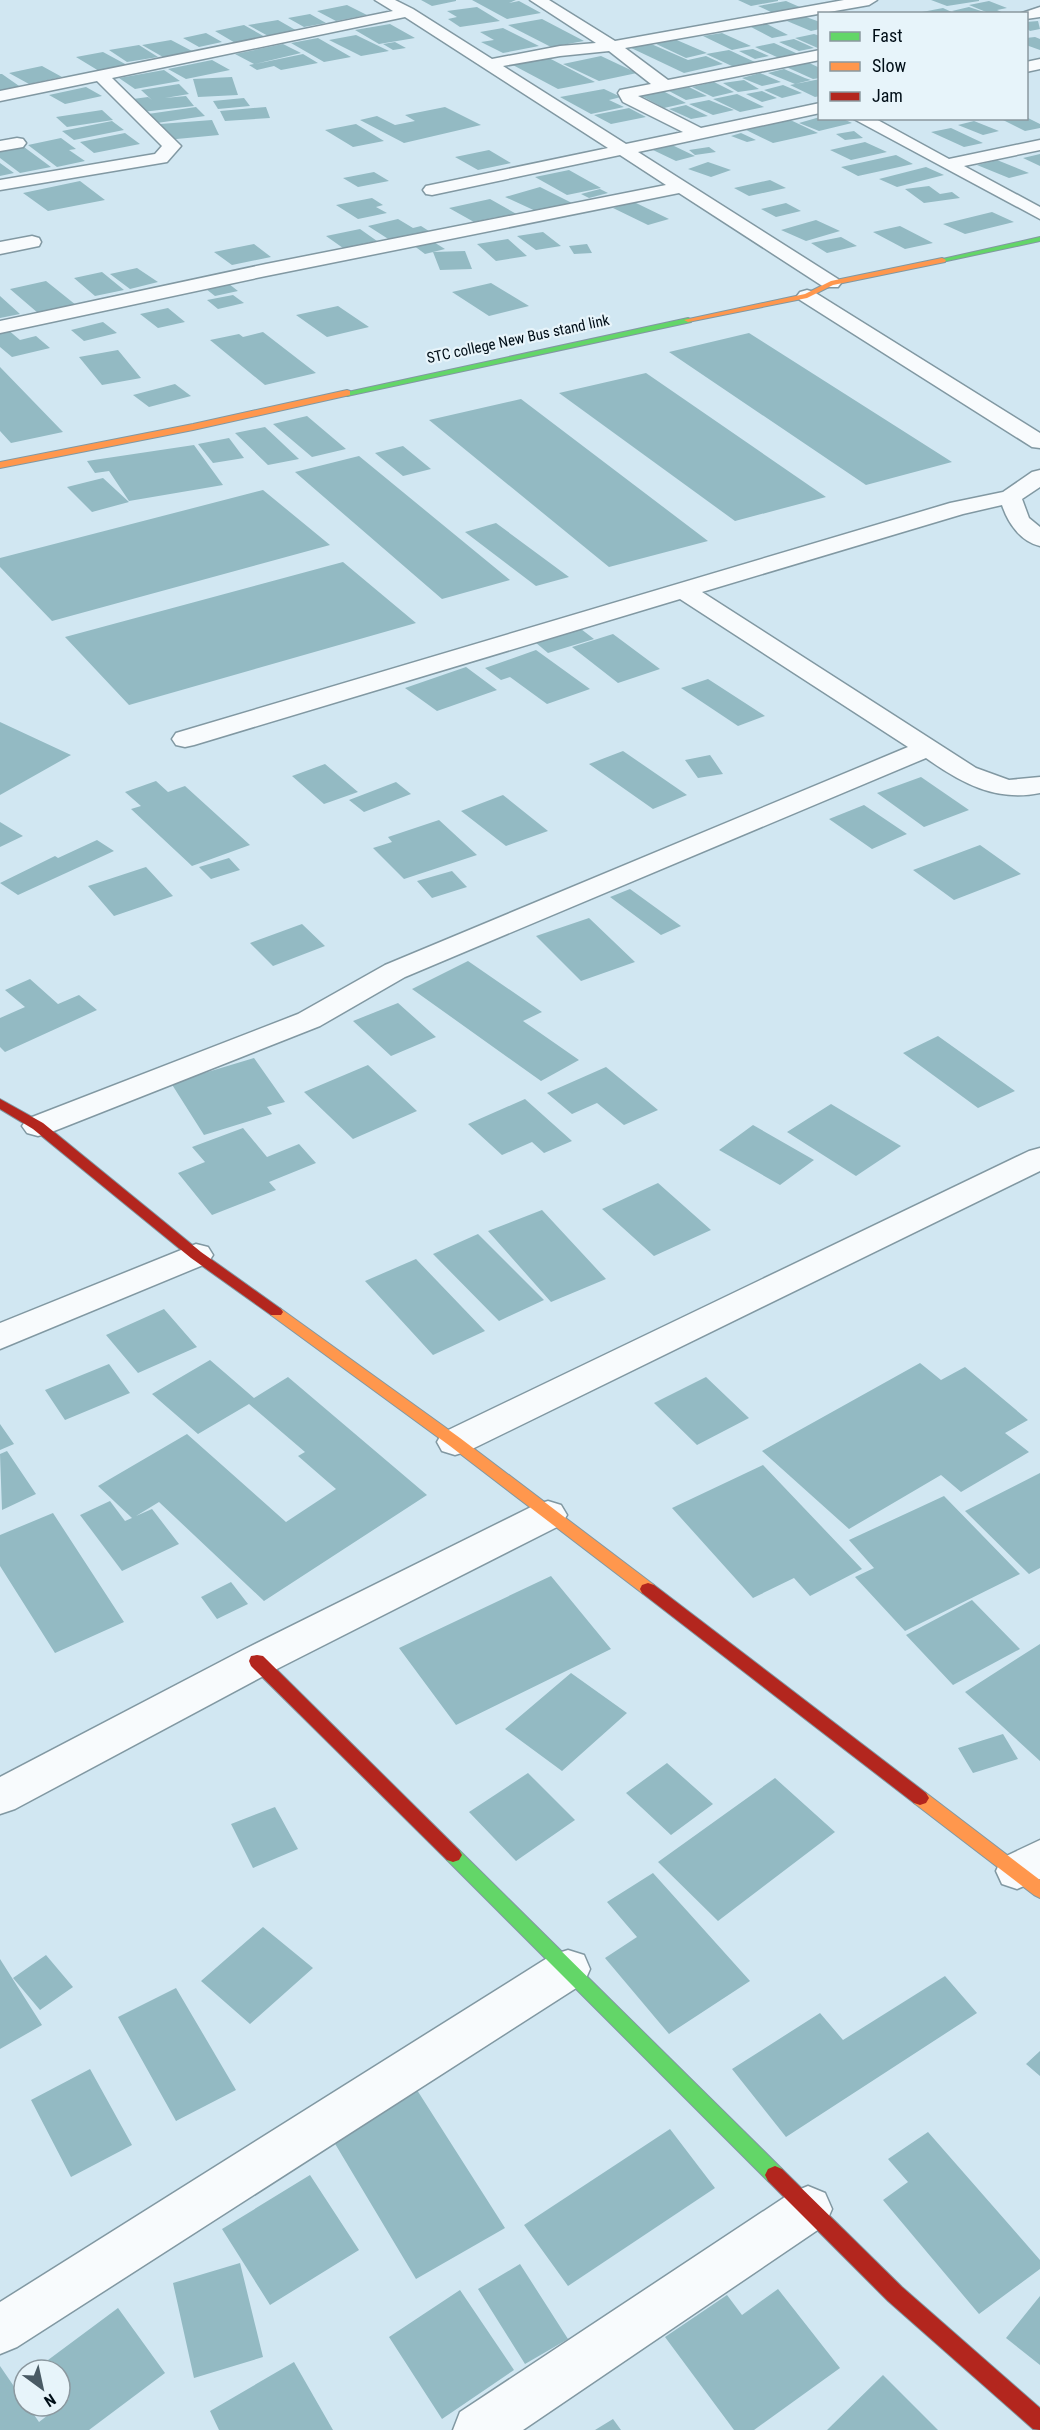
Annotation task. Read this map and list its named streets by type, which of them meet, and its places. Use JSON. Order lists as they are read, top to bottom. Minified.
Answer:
{"streets":{"street":["STC college New Bus stand link"]},"legend":["Fast","Slow","Jam"],"north":"bottom right"}
